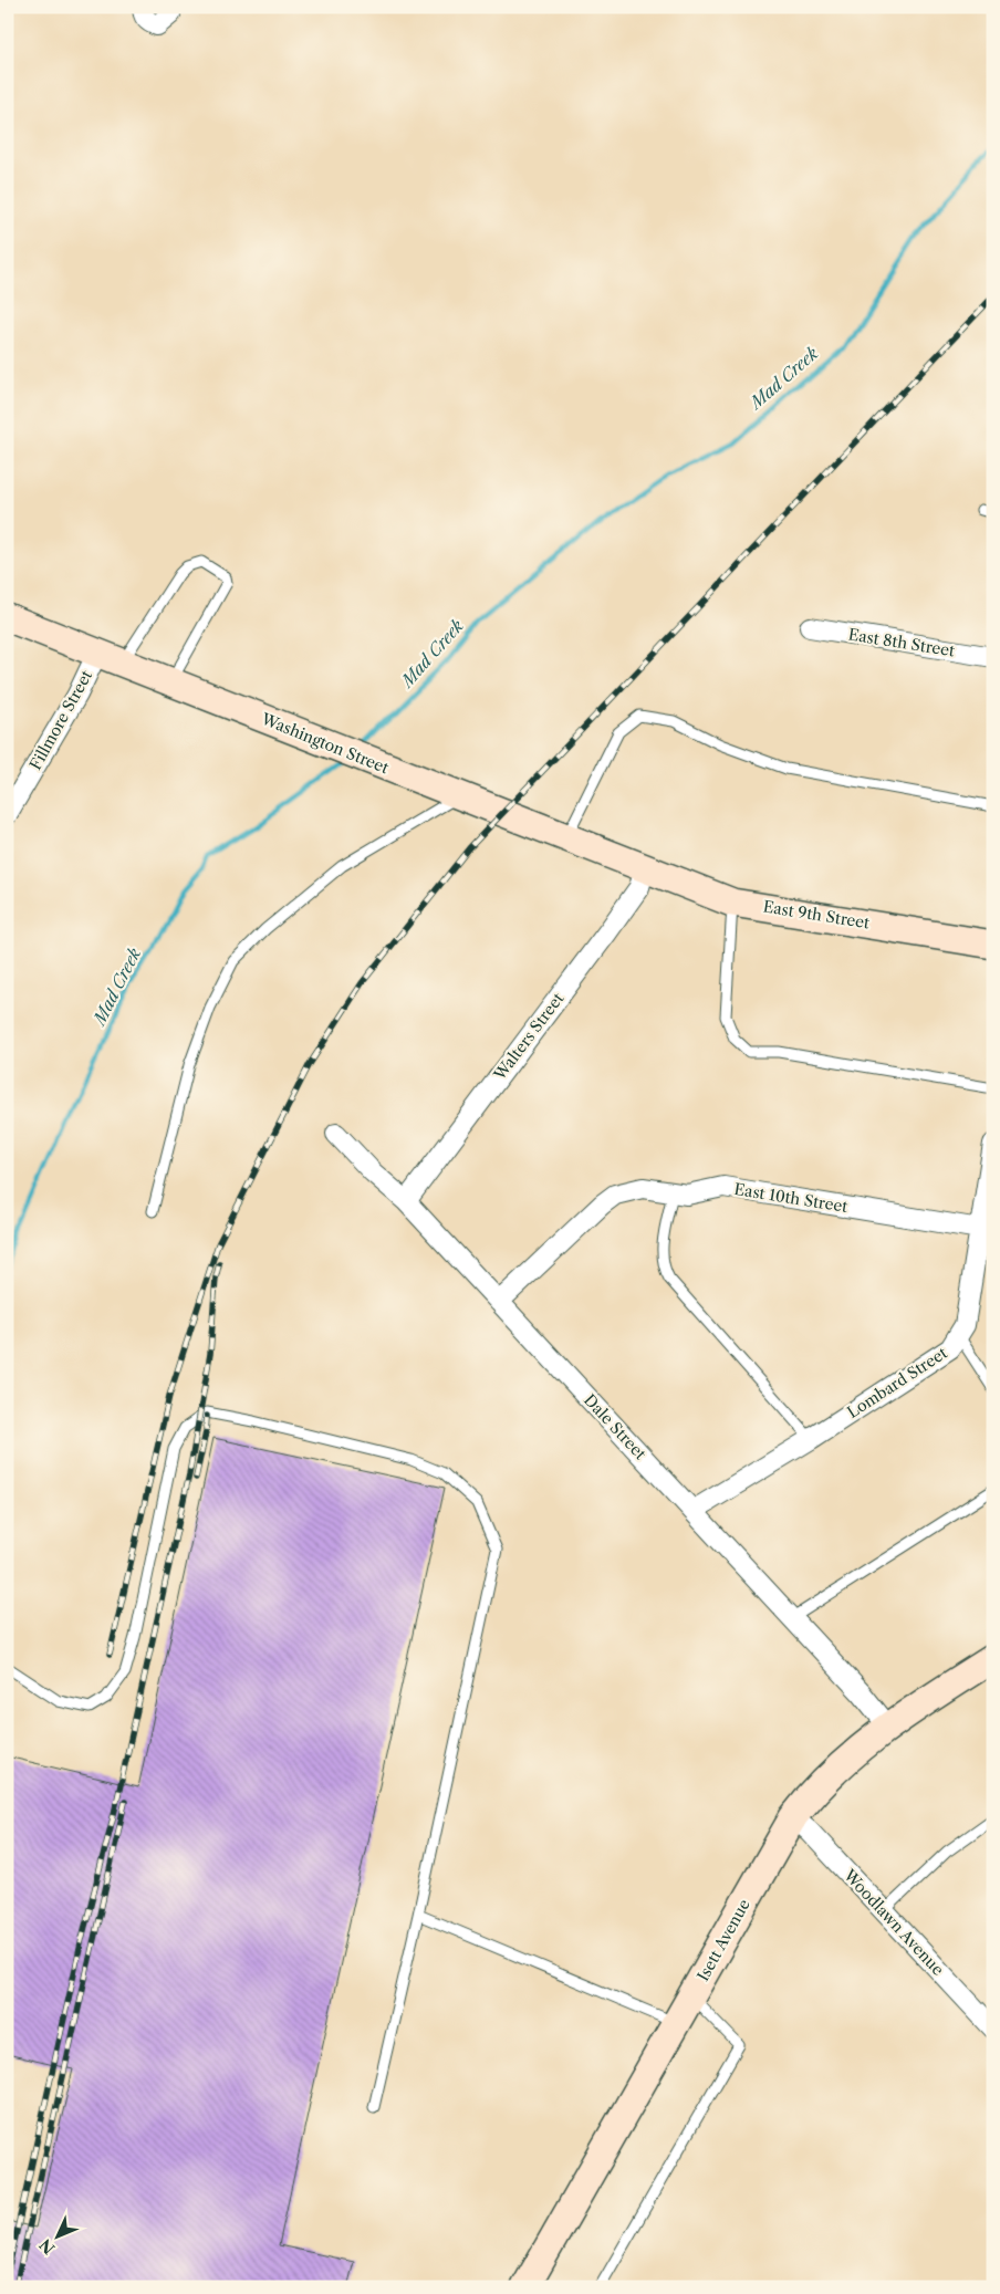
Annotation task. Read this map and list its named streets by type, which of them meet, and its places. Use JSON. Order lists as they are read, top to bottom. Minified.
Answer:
{"streets":{"main road":["Washington Street","East 9th Street","Isett Avenue"],"street":["East 8th Street","Fillmore Street","Walters Street","East 10th Street","Lombard Street","Dale Street","Woodlawn Avenue"]},"crossings":[["Fillmore Street","Washington Street"],["Washington Street","East 9th Street"],["Washington Street","Walters Street"],["East 9th Street","Walters Street"],["Walters Street","Dale Street"],["East 10th Street","Lombard Street"],["East 10th Street","Dale Street"],["Lombard Street","Dale Street"],["Dale Street","Isett Avenue"],["Woodlawn Avenue","Isett Avenue"]],"water":["Mad Creek"],"north":"bottom left"}
